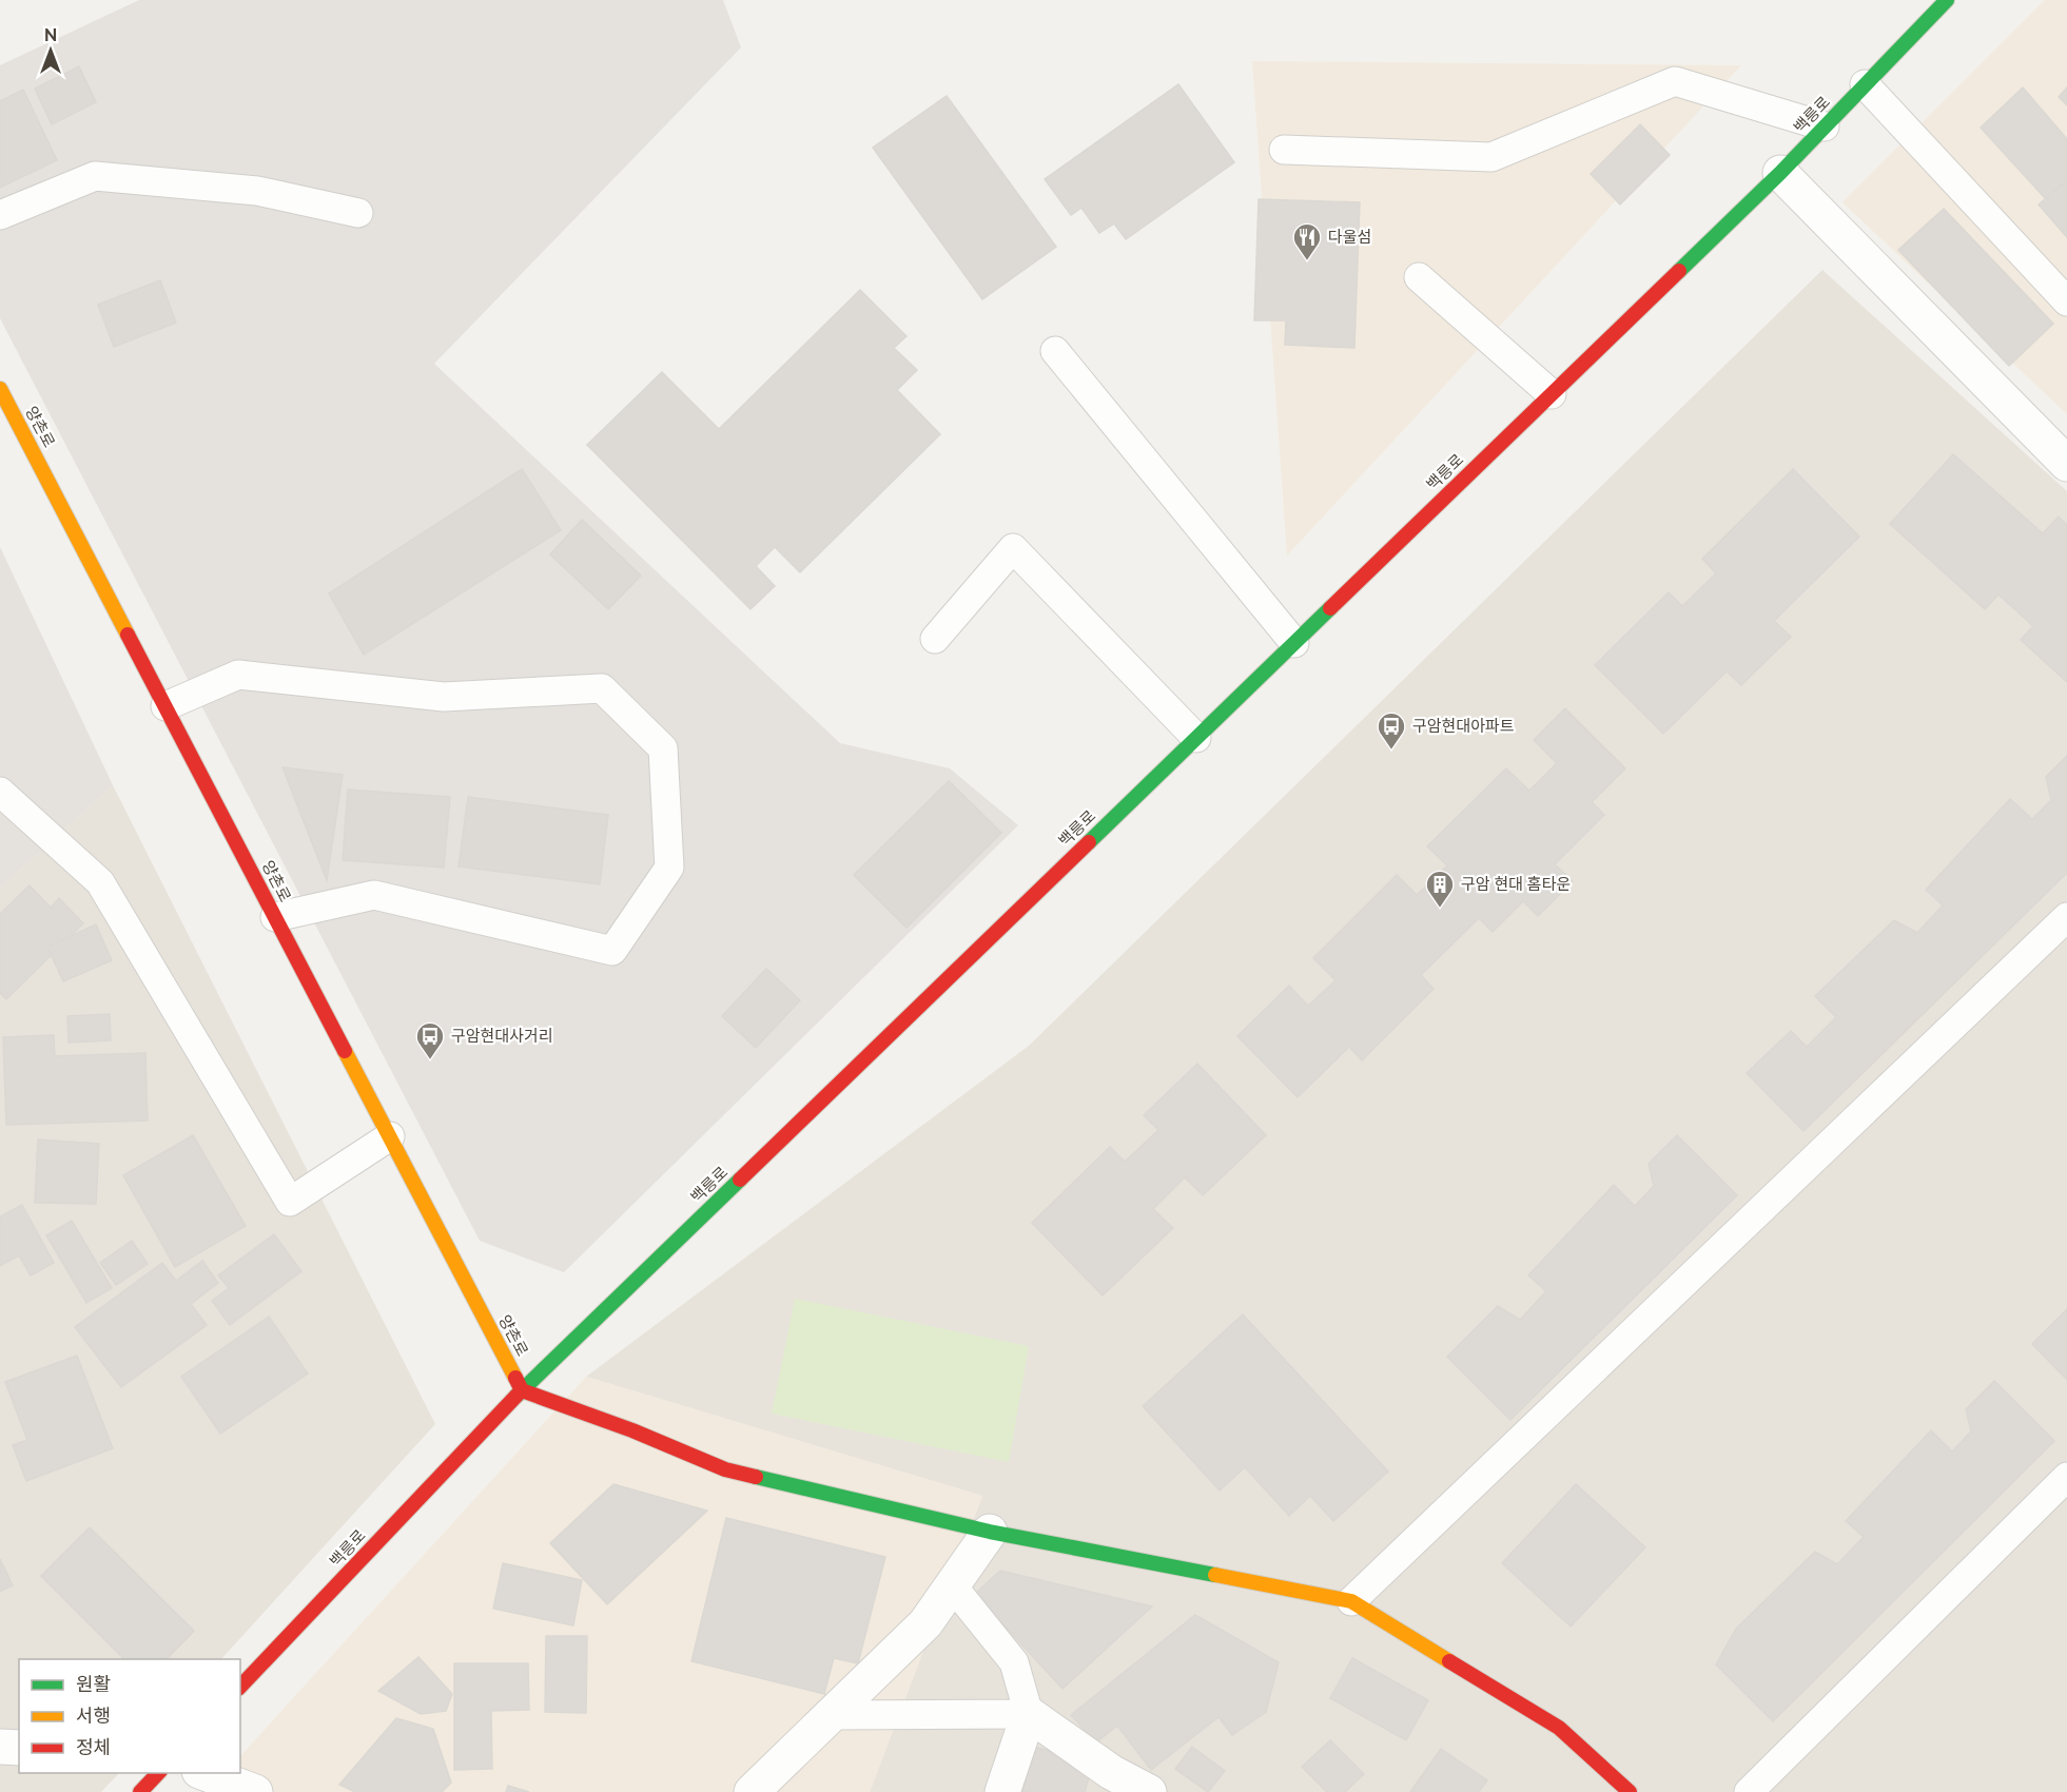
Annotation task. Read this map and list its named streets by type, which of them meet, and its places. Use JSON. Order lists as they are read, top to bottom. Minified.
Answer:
{"streets":{"street":["백릉로","양촌로"]},"crossings":[["백릉로","양촌로"]],"places":{"restaurant":["다울섬"],"bus stop":["구암현대아파트","구암현대사거리"],"building":["구암 현대 홈타운"]},"legend":["원활","서행","정체"],"north":"top"}
